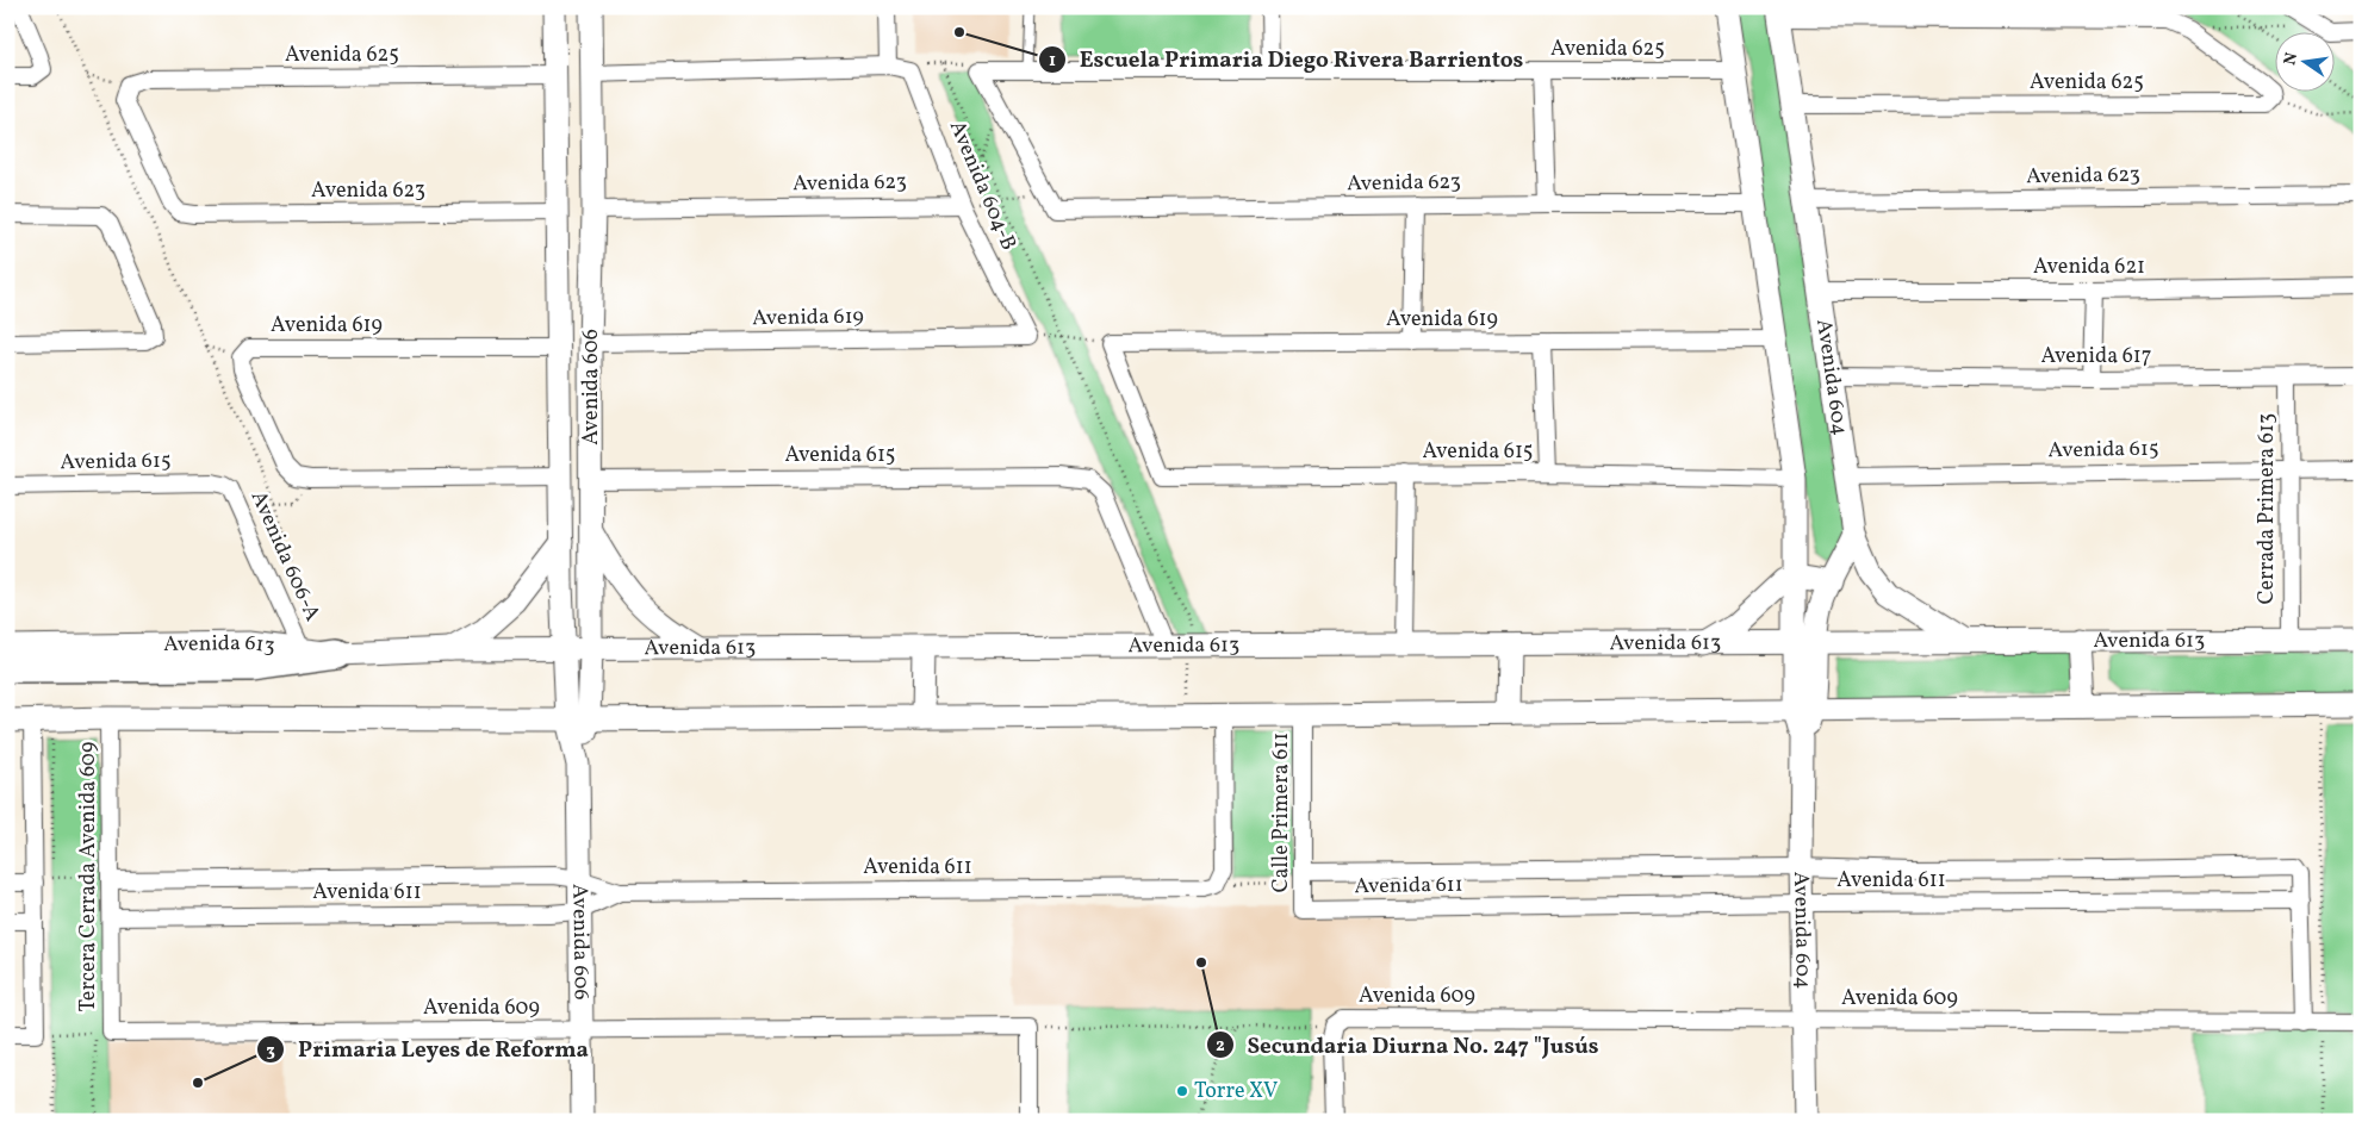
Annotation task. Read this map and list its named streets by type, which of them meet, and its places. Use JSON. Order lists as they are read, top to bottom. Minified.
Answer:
{"streets":{"street":["Avenida 625","Avenida 623","Avenida 604-B","Avenida 621","Avenida 619","Avenida 617","Avenida 604","Avenida 606","Avenida 615","Cerrada Primera 613","Avenida 606-A","Avenida 613","Calle Primera 611","Avenida 611","Tercera Cerrada Avenida 609","Avenida 609"]},"crossings":[["Avenida 625","Avenida 623"],["Avenida 625","Avenida 604"],["Avenida 625","Avenida 606"],["Avenida 623","Avenida 604-B"],["Avenida 623","Avenida 604"],["Avenida 623","Avenida 606"],["Avenida 604-B","Avenida 619"],["Avenida 621","Avenida 604"],["Avenida 619","Avenida 604"],["Avenida 619","Avenida 606"],["Avenida 619","Avenida 615"],["Avenida 619","Avenida 606-A"],["Avenida 617","Avenida 604"],["Avenida 617","Cerrada Primera 613"],["Avenida 604","Avenida 615"],["Avenida 604","Avenida 613"],["Avenida 604","Avenida 611"],["Avenida 604","Avenida 609"],["Avenida 606","Avenida 615"],["Avenida 606","Avenida 606-A"],["Avenida 606","Avenida 613"],["Avenida 606","Avenida 611"],["Avenida 606","Avenida 609"],["Avenida 615","Cerrada Primera 613"],["Avenida 615","Avenida 606-A"],["Avenida 615","Avenida 613"],["Cerrada Primera 613","Avenida 613"],["Avenida 606-A","Avenida 613"],["Calle Primera 611","Avenida 611"],["Avenida 611","Tercera Cerrada Avenida 609"],["Tercera Cerrada Avenida 609","Avenida 609"]],"places":["Escuela Primaria Diego Rivera Barrientos","Secundaria Diurna No. 247 \"Jusús","Primaria Leyes de Reforma","Torre XV"],"north":"left"}
